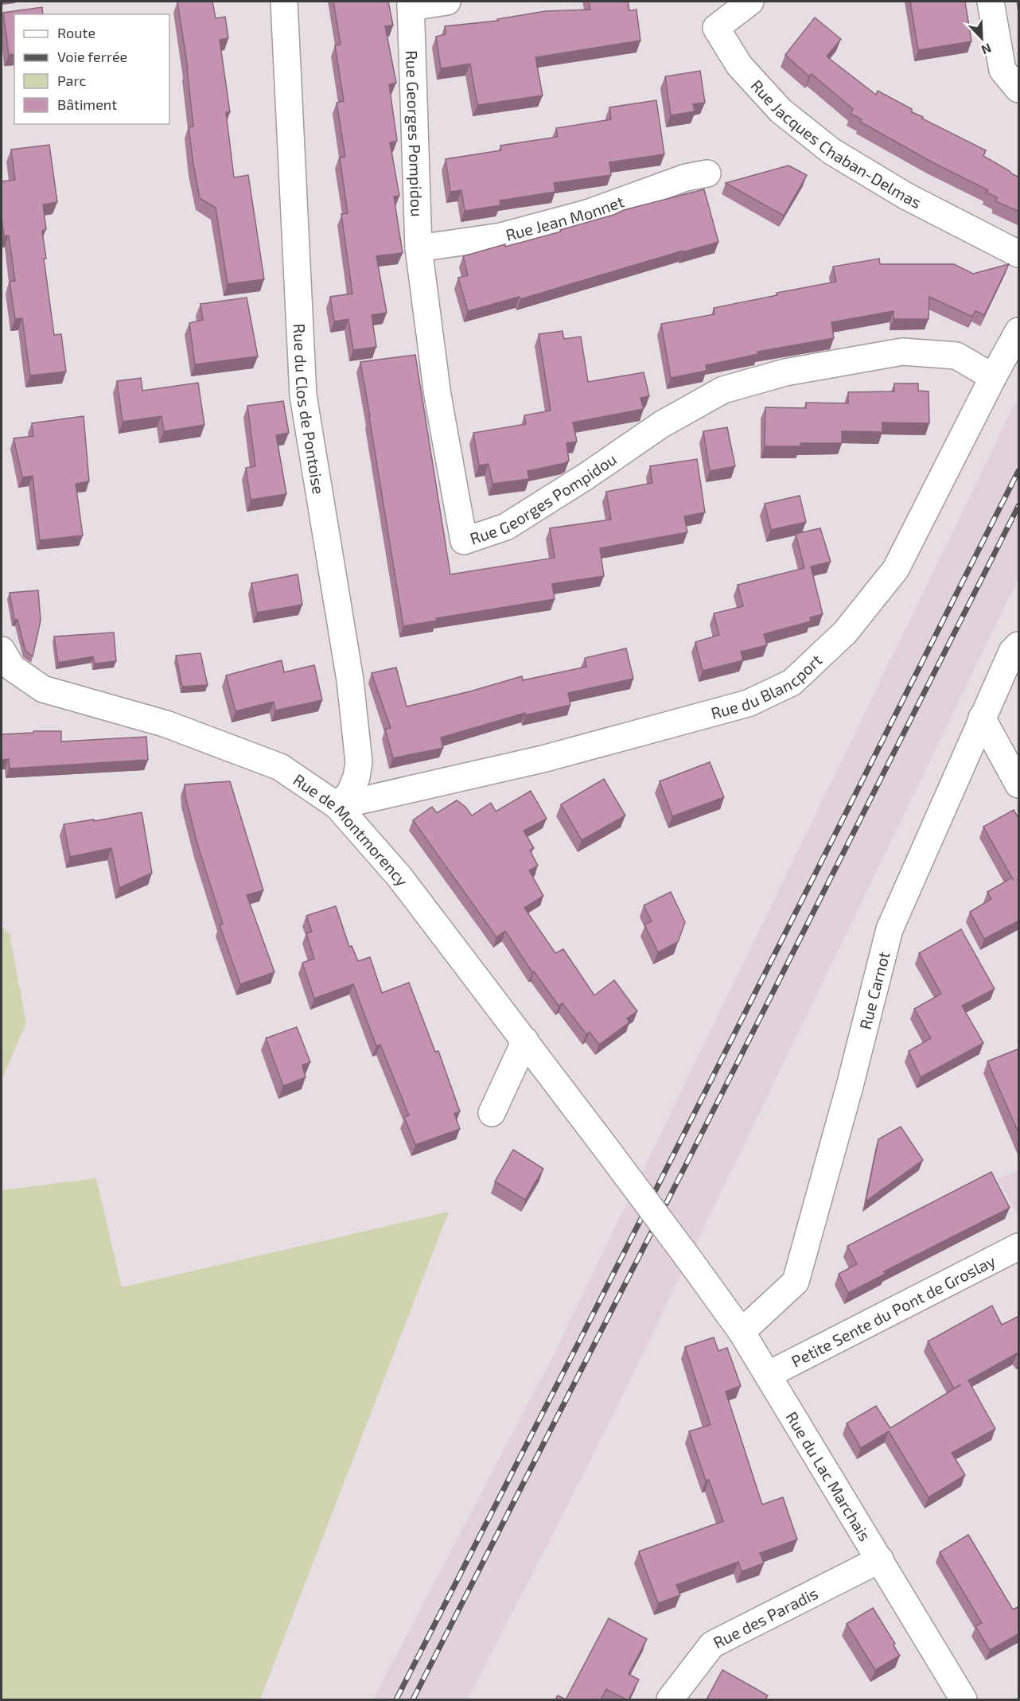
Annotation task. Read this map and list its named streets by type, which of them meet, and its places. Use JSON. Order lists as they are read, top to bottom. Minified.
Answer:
{"streets":{"street":["Rue Georges Pompidou","Rue Jacques Chaban-Delmas","Rue Jean Monnet","Rue du Clos de Pontoise","Rue du Blancport","Rue de Montmorency","Rue Carnot","Petite Sente du Pont de Groslay","Rue du Lac Marchais","Rue des Paradis"]},"crossings":[["Rue Georges Pompidou","Rue Jean Monnet"],["Rue Georges Pompidou","Rue du Blancport"],["Rue du Clos de Pontoise","Rue du Blancport"],["Rue du Clos de Pontoise","Rue de Montmorency"],["Rue du Blancport","Rue de Montmorency"],["Rue de Montmorency","Rue du Lac Marchais"],["Rue Carnot","Rue du Lac Marchais"],["Petite Sente du Pont de Groslay","Rue du Lac Marchais"],["Rue du Lac Marchais","Rue des Paradis"]],"legend":["Route","Voie ferrée","Parc","Bâtiment"],"north":"bottom right"}
